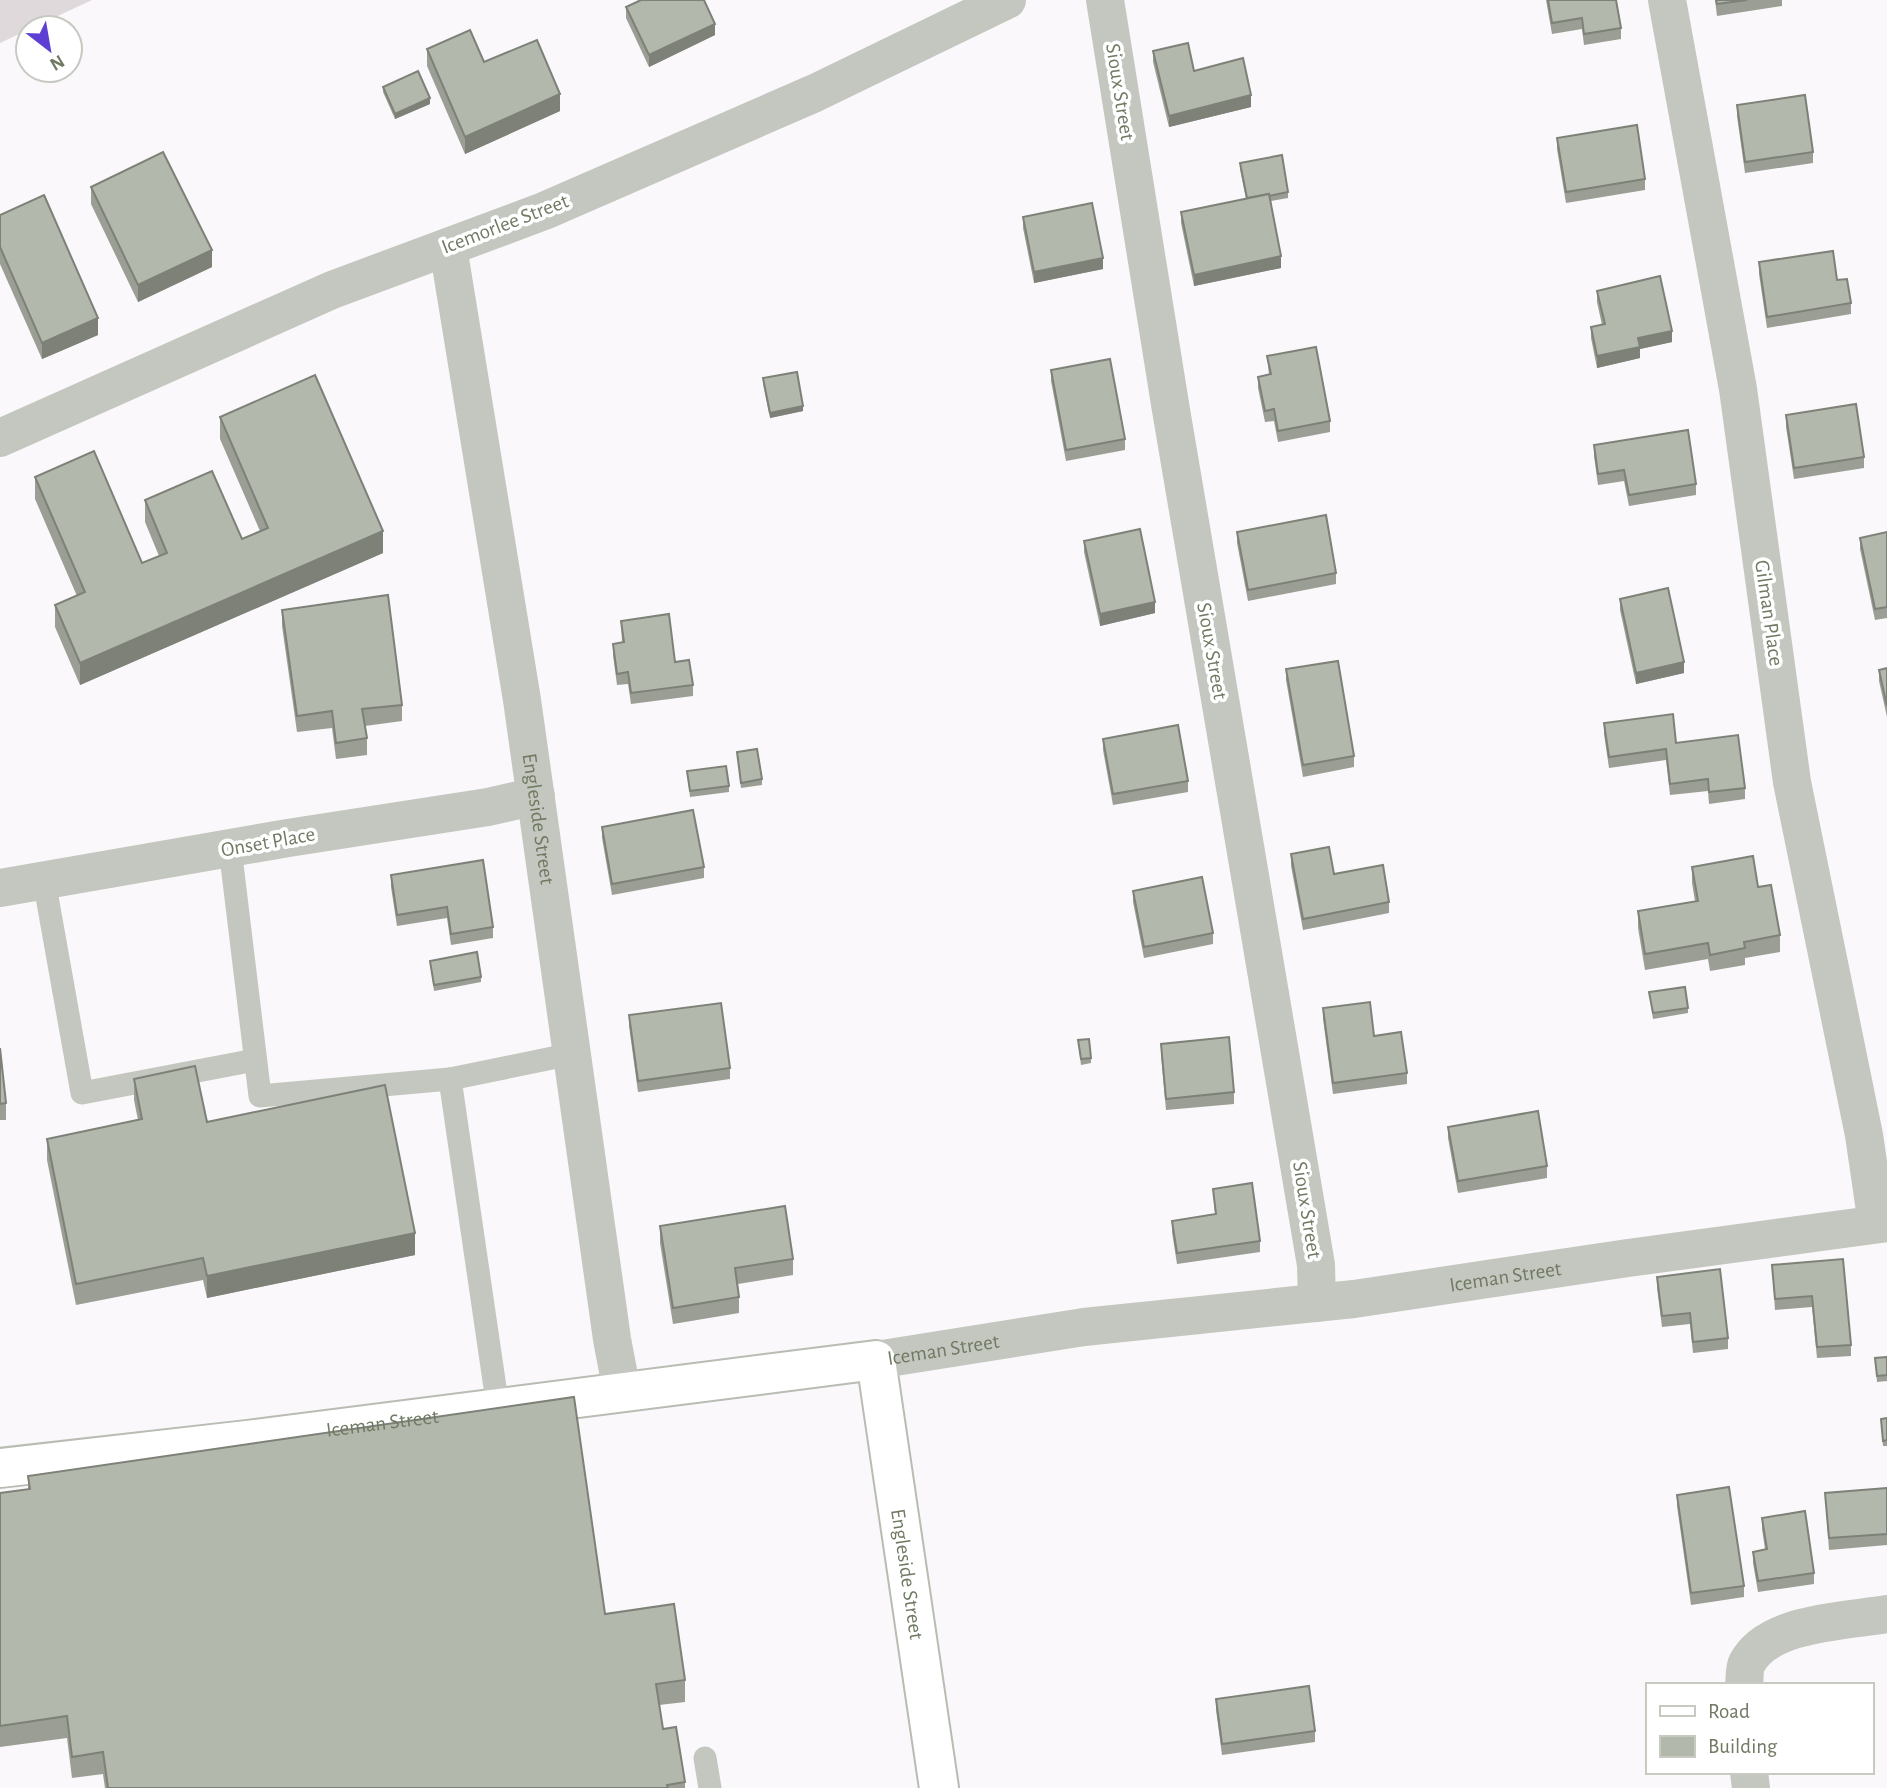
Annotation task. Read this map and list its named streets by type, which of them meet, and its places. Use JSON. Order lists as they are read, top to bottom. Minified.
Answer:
{"streets":{"main road":["Engleside Street","Iceman Street"],"street":["Sioux Street","Icemorlee Street","Gilman Place","Onset Place"]},"crossings":[["Sioux Street","Iceman Street"],["Icemorlee Street","Engleside Street"],["Gilman Place","Iceman Street"],["Engleside Street","Onset Place"],["Engleside Street","Iceman Street"]],"legend":["Road","Building"],"north":"bottom right"}
